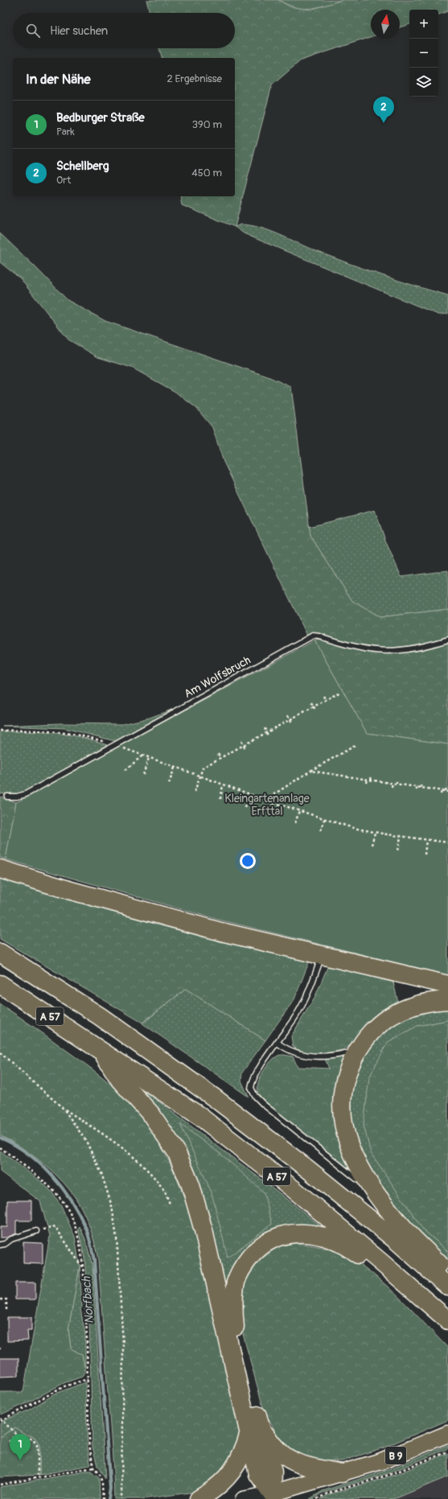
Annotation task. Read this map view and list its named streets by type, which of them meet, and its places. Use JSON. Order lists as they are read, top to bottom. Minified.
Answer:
{"streets":{"highway":["A 57"],"main road":["B 9"],"lane":["Am Wolfsbruch"]},"water":["Norfbach"],"parks":["Kleingartenanlage Erfttal"],"north":"top","page":{"map_buttons":["+","−"],"search":"Hier suchen","heading":["In der Nähe","2 Ergebnisse"],"pins":["2","1"],"list":[{"mark":"1","name":"Bedburger Straße","note":"Park","value":"390 m"},{"mark":"2","name":"Schellberg","note":"Ort","value":"450 m"}]}}
